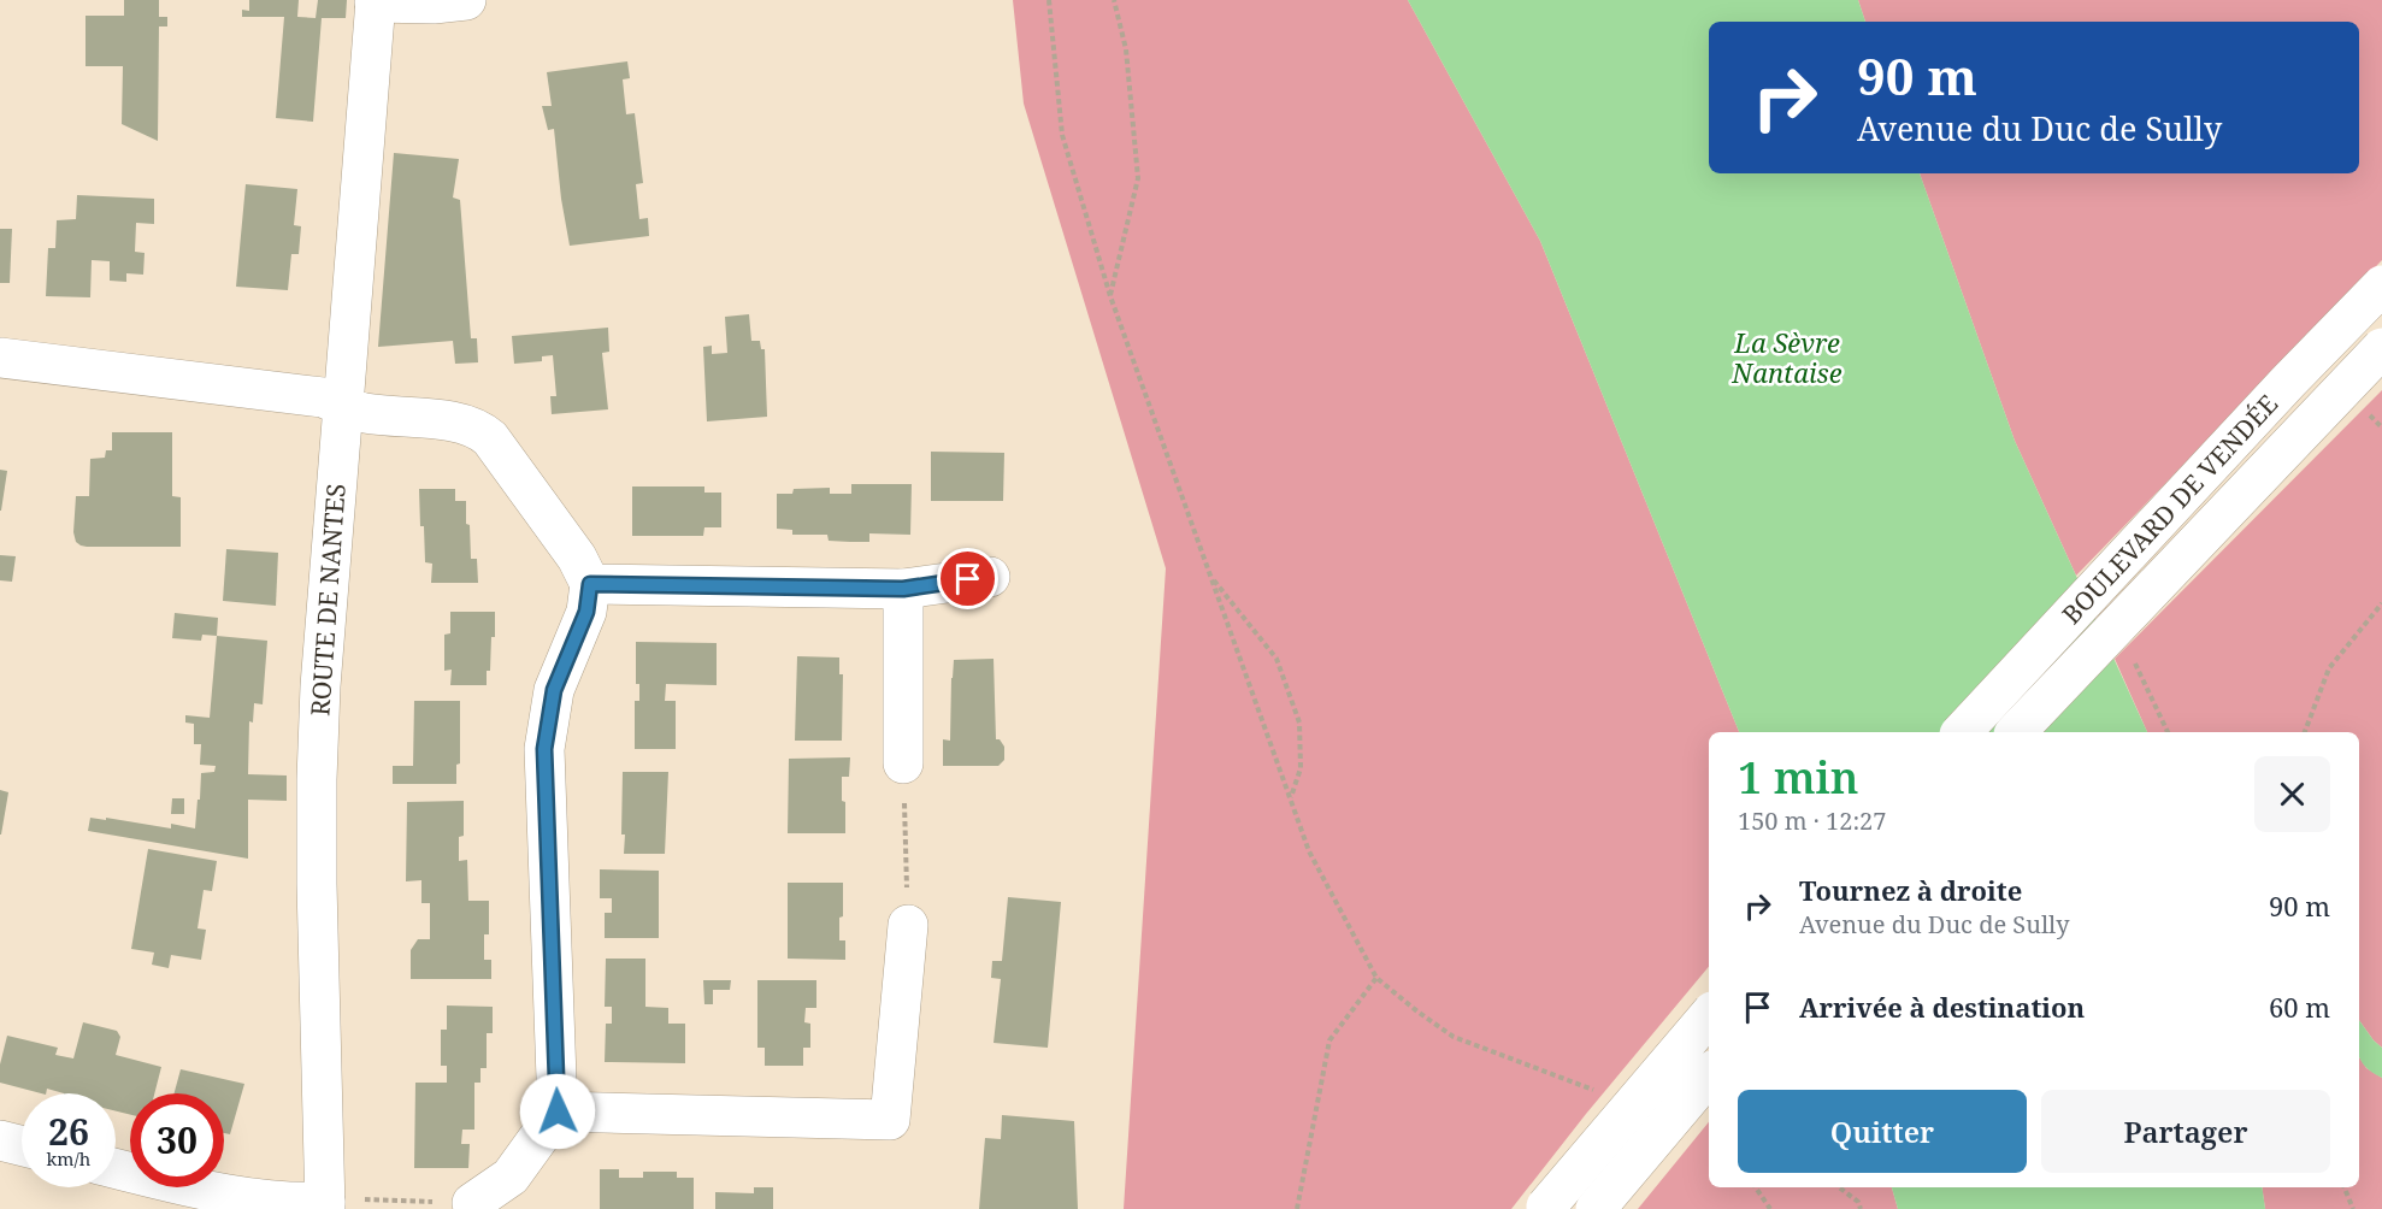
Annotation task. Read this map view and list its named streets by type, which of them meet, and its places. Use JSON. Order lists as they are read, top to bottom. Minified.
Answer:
{"streets":{"main road":["BOULEVARD DE VENDÉE","ROUTE DE NANTES"]},"water":["La Sèvre Nantaise"],"page":{"turn":["90 m","Avenue du Duc de Sully"],"heading":["1 min","150 m · 12:27"],"list":[{"name":"Tournez à droite","note":"Avenue du Duc de Sully","value":"90 m"},{"name":"Arrivée à destination","value":"60 m"}],"buttons":["Quitter","Partager"],"speed":"26 km/h","limit":"30"}}
